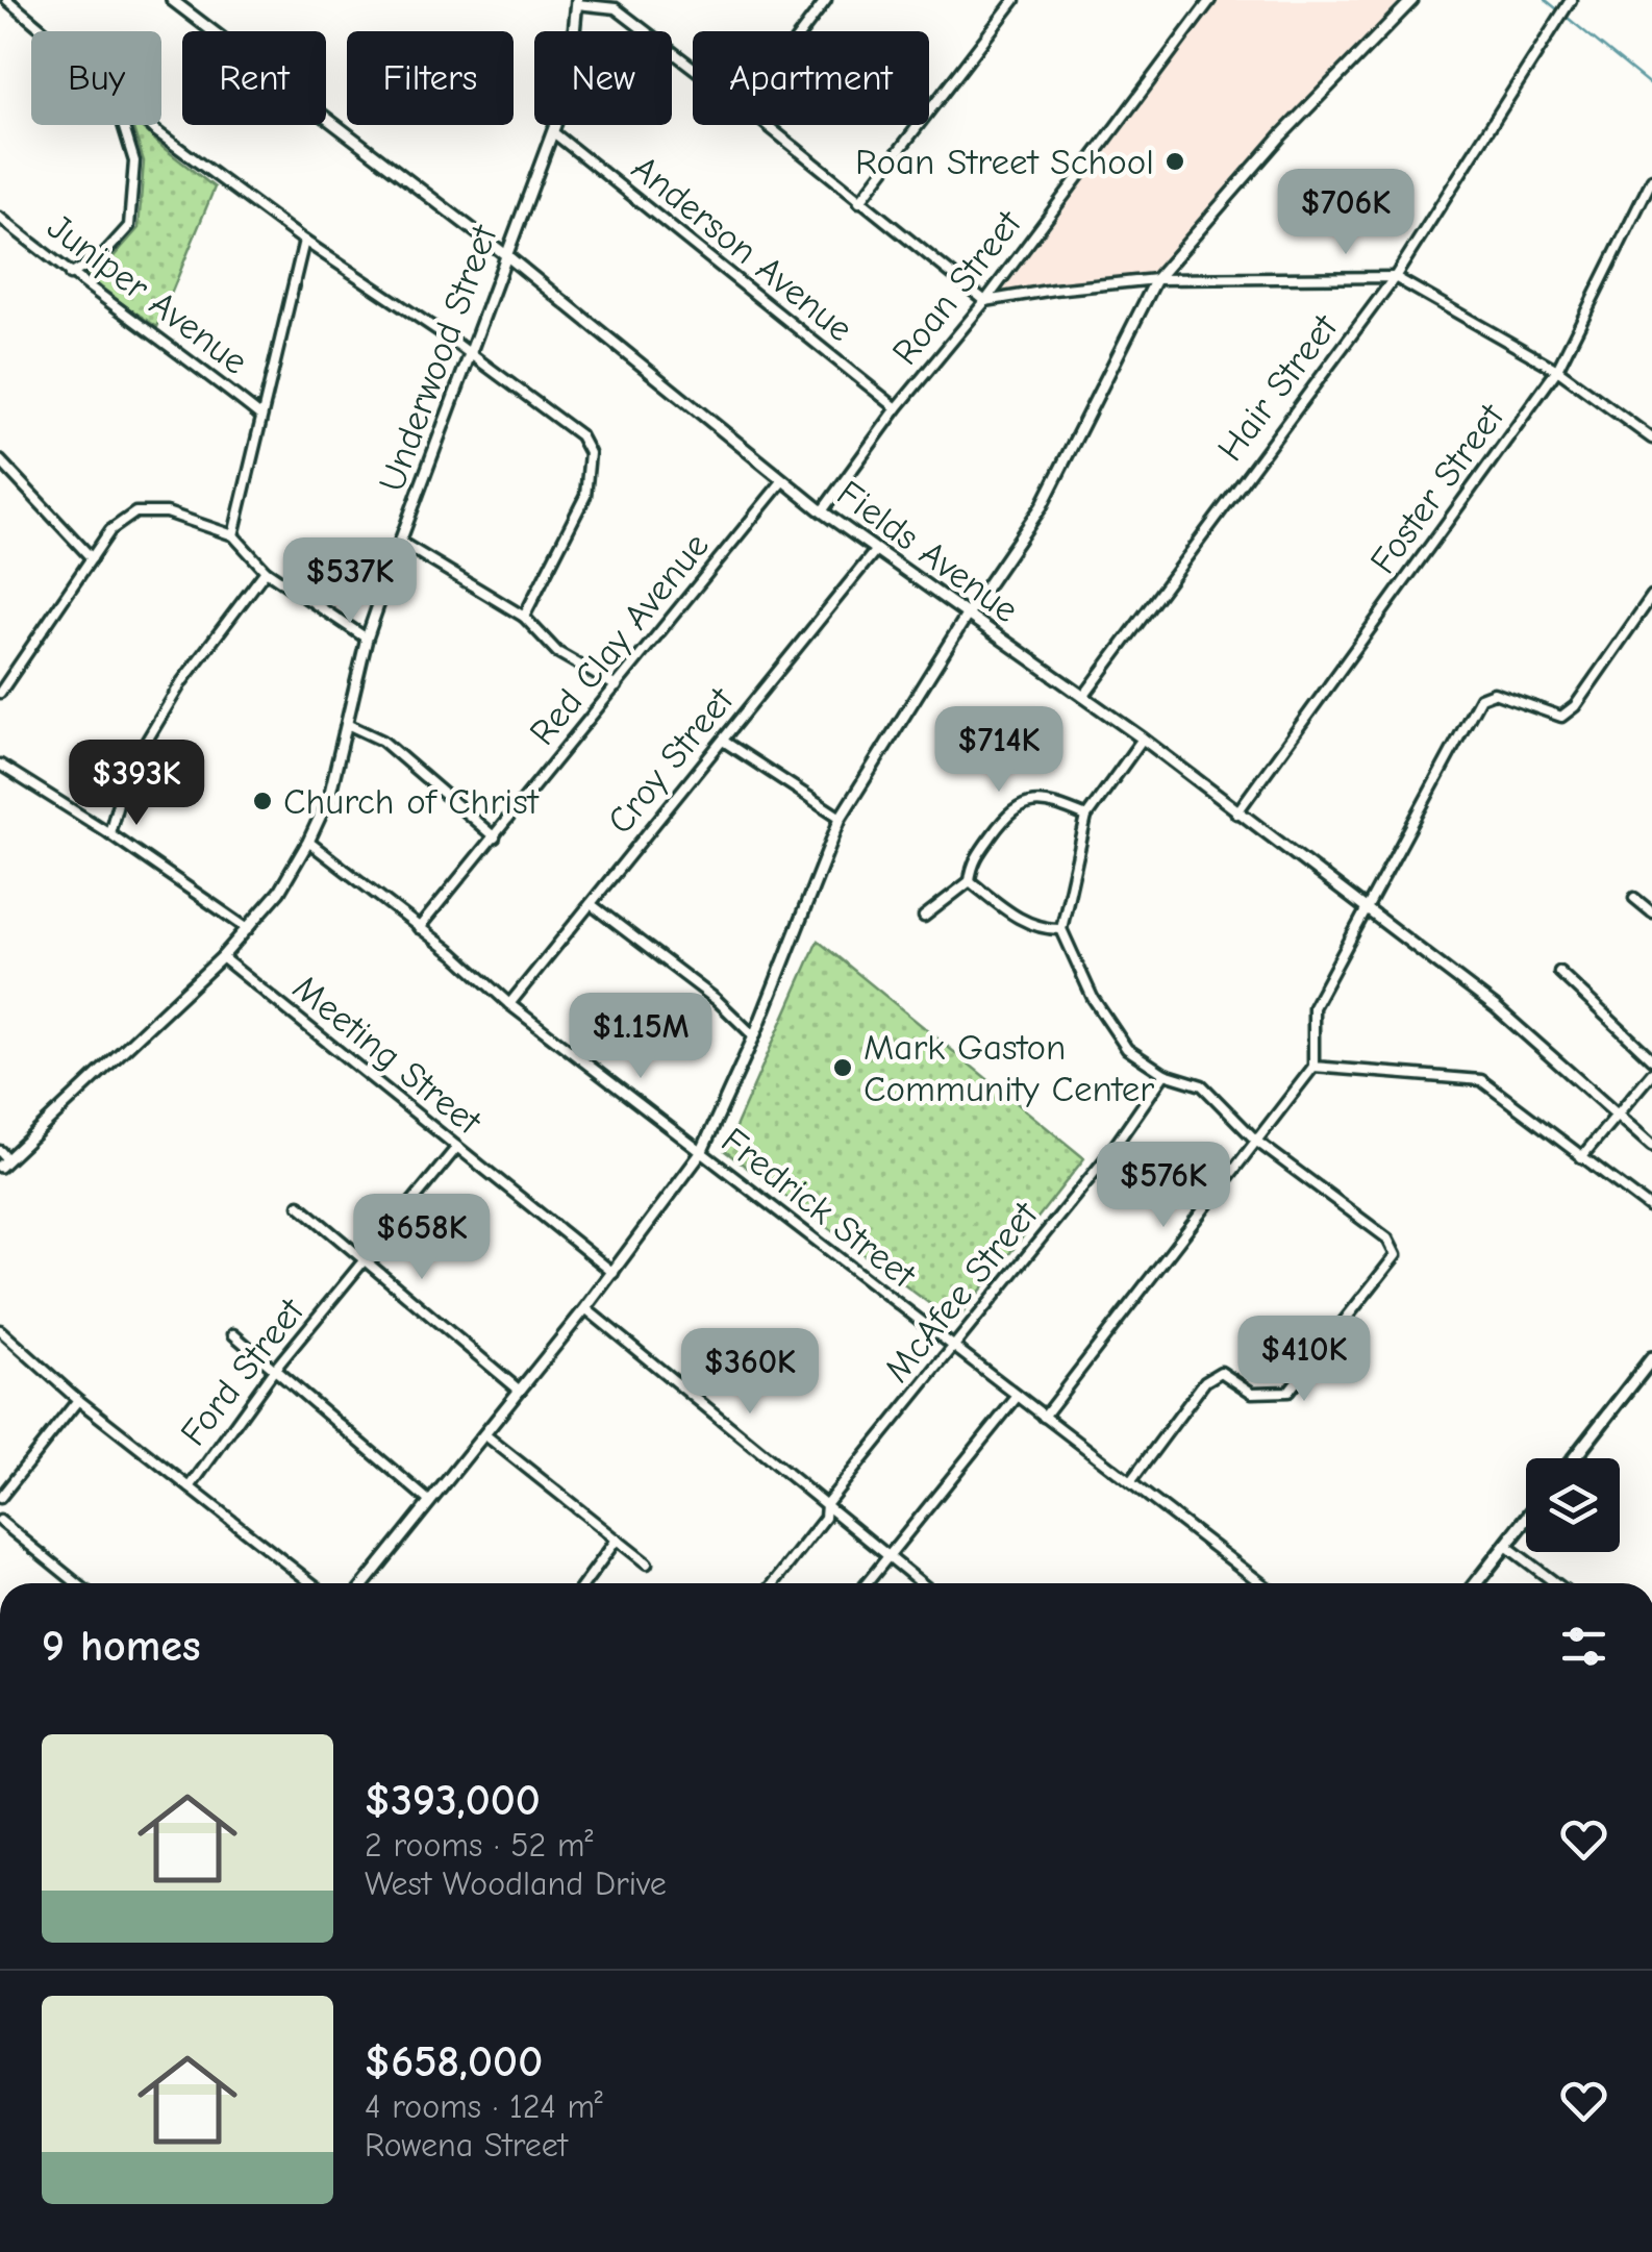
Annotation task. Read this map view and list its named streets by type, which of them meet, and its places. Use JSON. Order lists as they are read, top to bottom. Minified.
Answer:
{"streets":{"street":["Anderson Avenue","Roan Street","Juniper Avenue","Underwood Street","Hair Street","Foster Street","Fields Avenue","Red Clay Avenue","Croy Street","Meeting Street","Fredrick Street","McAfee Street","Ford Street"]},"crossings":[["Anderson Avenue","Roan Street"],["Anderson Avenue","Underwood Street"],["Roan Street","Fields Avenue"],["Underwood Street","Fields Avenue"],["Underwood Street","Meeting Street"],["Underwood Street","Fredrick Street"],["Hair Street","Fields Avenue"],["Foster Street","Fields Avenue"],["Fields Avenue","Red Clay Avenue"],["Fields Avenue","Croy Street"],["Red Clay Avenue","Fredrick Street"],["Croy Street","Fredrick Street"],["Meeting Street","Ford Street"],["Fredrick Street","McAfee Street"]],"places":["Roan Street School","Church of Christ","Mark Gaston Community Center"],"page":{"chip":["Buy","Rent","Filters","New","Apartment"],"price":["$706K","$537K","$714K","$393K","$1.15M","$576K","$658K","$410K","$360K"],"heading":"9 homes","list":[{"name":"$393,000","note":"2 rooms · 52 m² · West Woodland Drive"},{"name":"$658,000","note":"4 rooms · 124 m² · Rowena Street"}]}}
